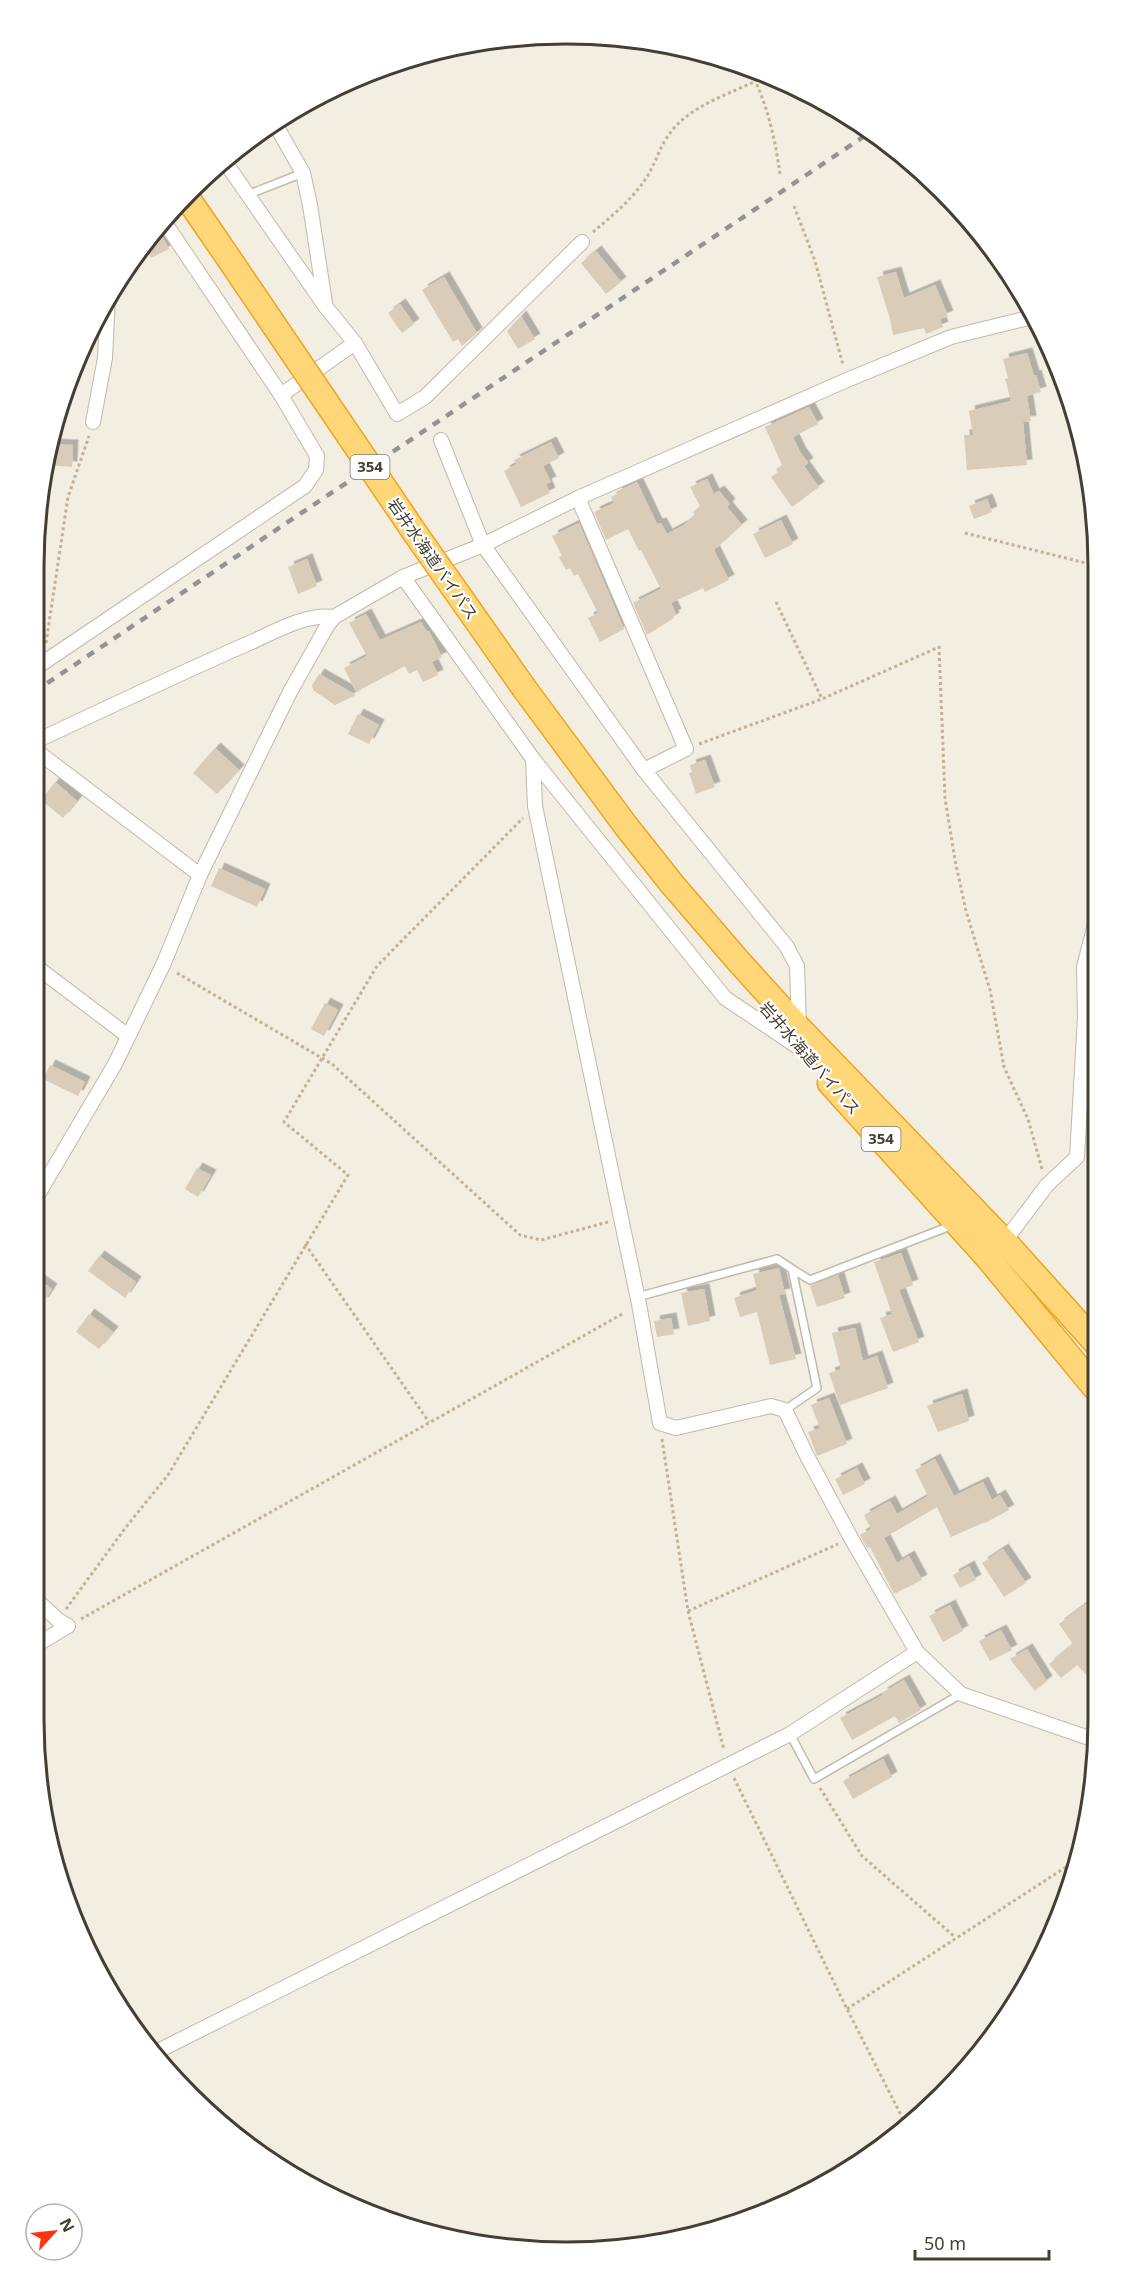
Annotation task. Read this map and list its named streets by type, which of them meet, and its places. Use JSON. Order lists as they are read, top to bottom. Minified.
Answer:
{"streets":{"highway":["354","岩井水海道バイパス"]},"scale_bar":"50 m","north":"top right"}
